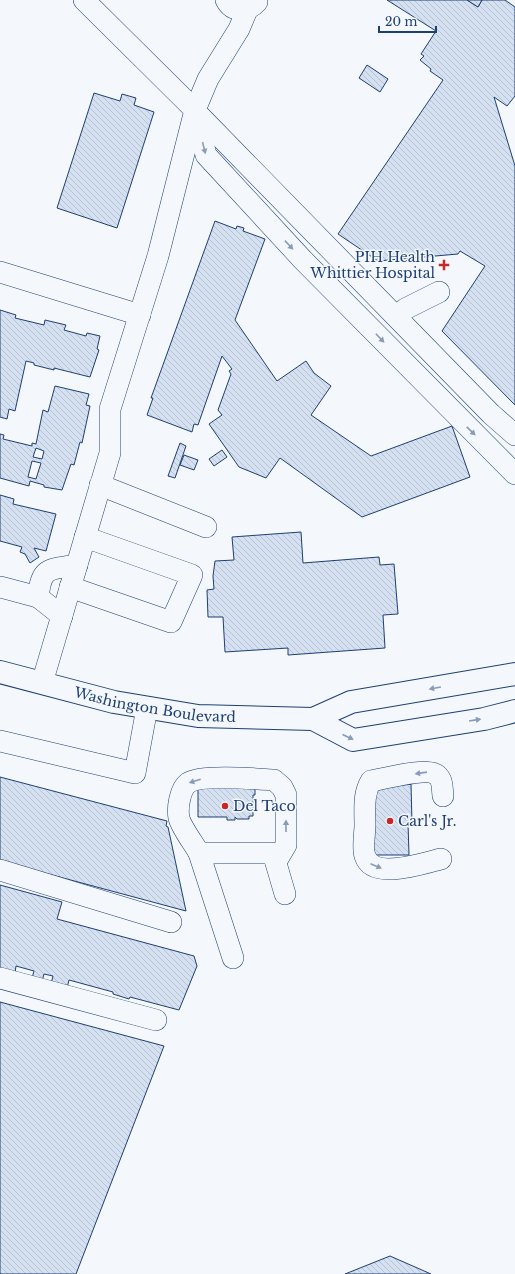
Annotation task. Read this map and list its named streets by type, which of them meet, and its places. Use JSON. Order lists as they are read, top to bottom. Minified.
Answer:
{"streets":{"main road":["Washington Boulevard"]},"places":{"health":["PIH Health Whittier Hospital"],"other":["Del Taco","Carl's Jr."]},"scale_bar":"20 m"}
